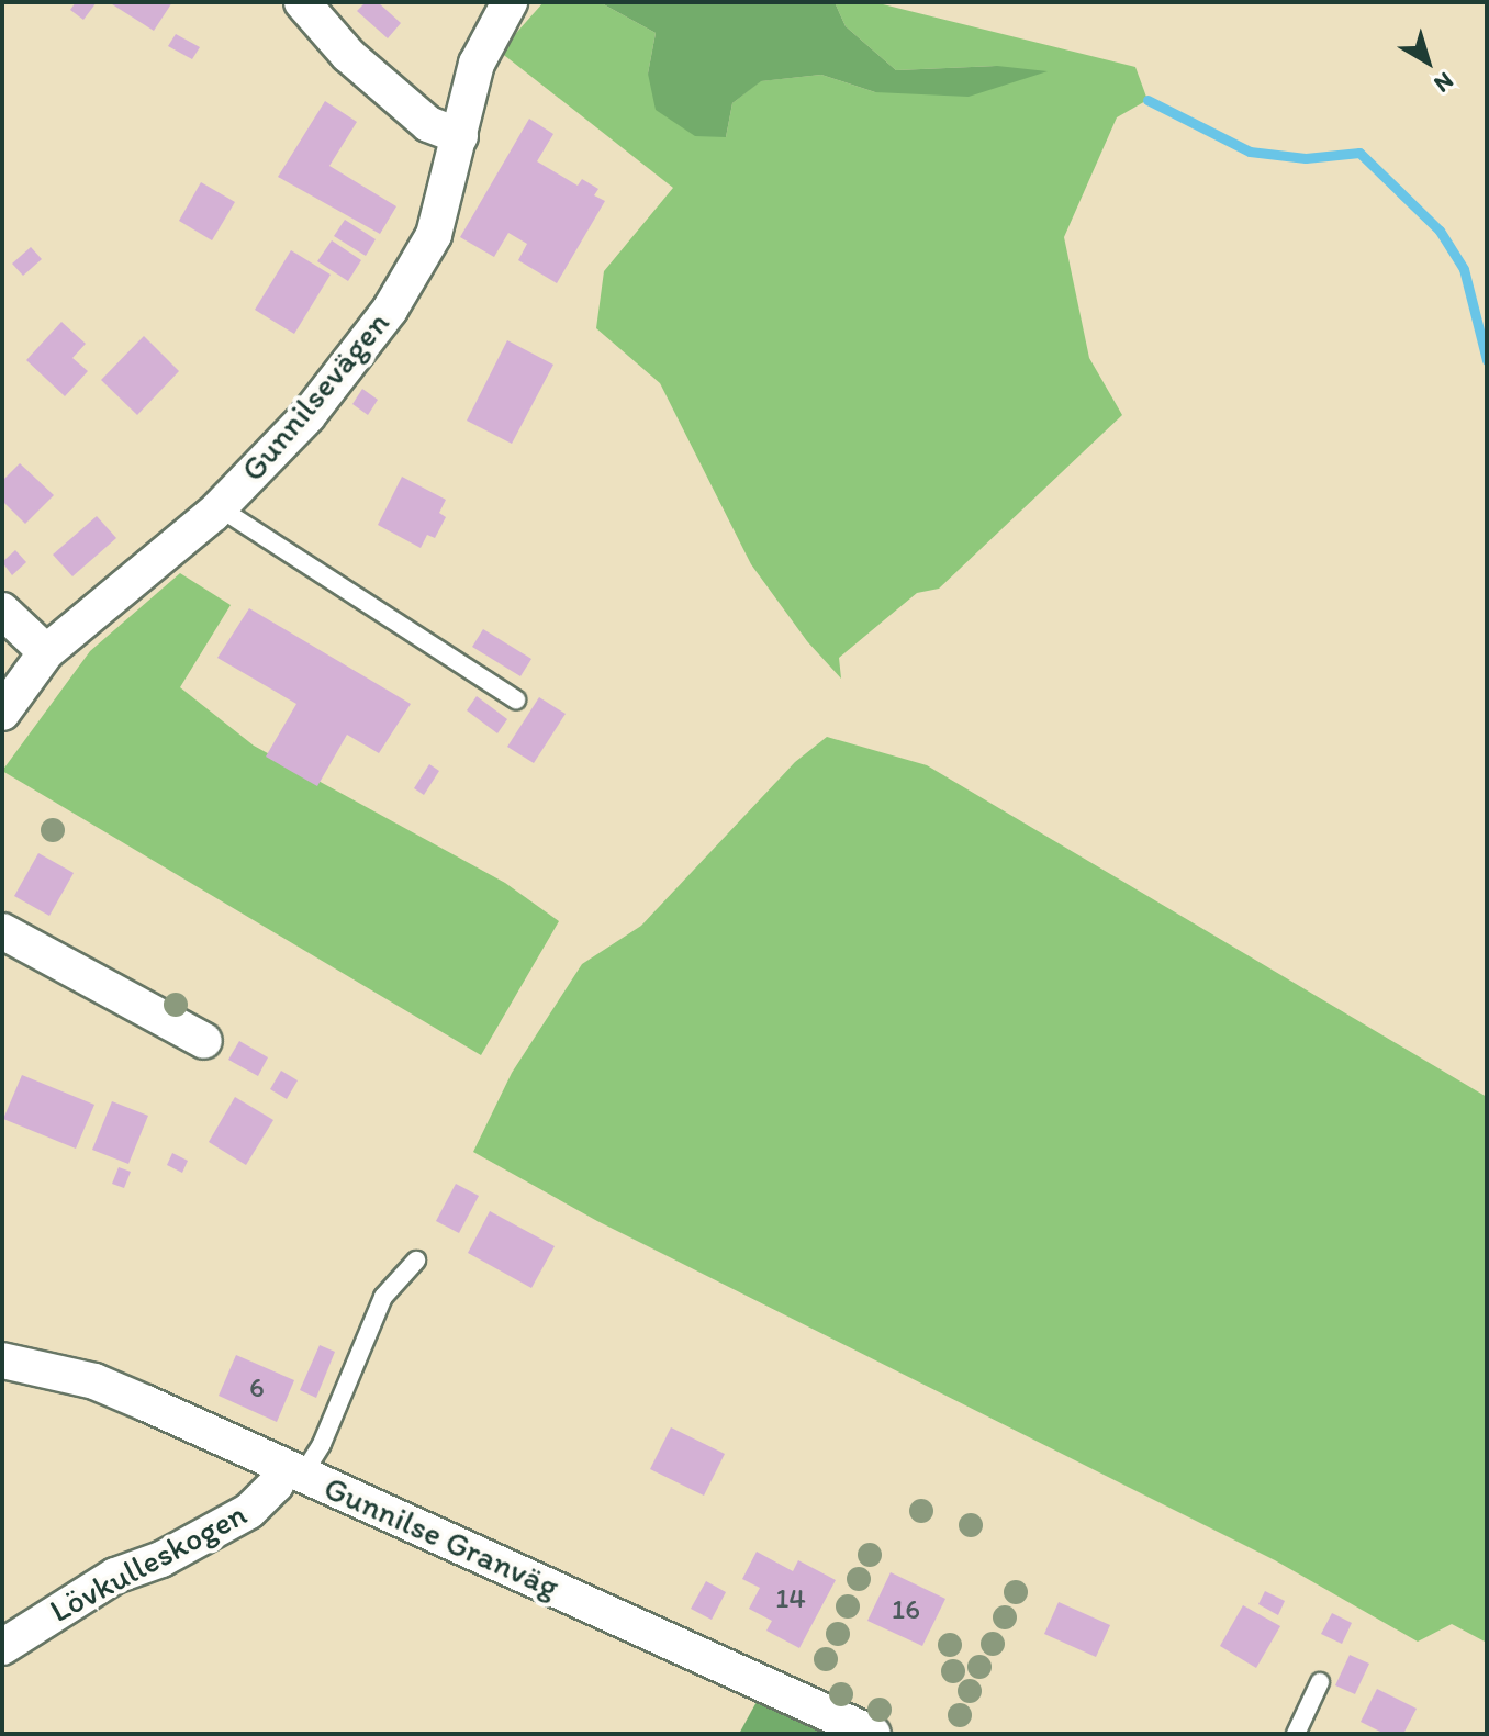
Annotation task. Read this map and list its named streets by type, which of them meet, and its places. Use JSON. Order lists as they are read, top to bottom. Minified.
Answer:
{"streets":{"street":["Gunnilsevägen","Gunnilse Granväg","Lövkulleskogen"]},"crossings":[["Gunnilse Granväg","Lövkulleskogen"]],"house_numbers":["6","14","16"],"north":"bottom right"}
